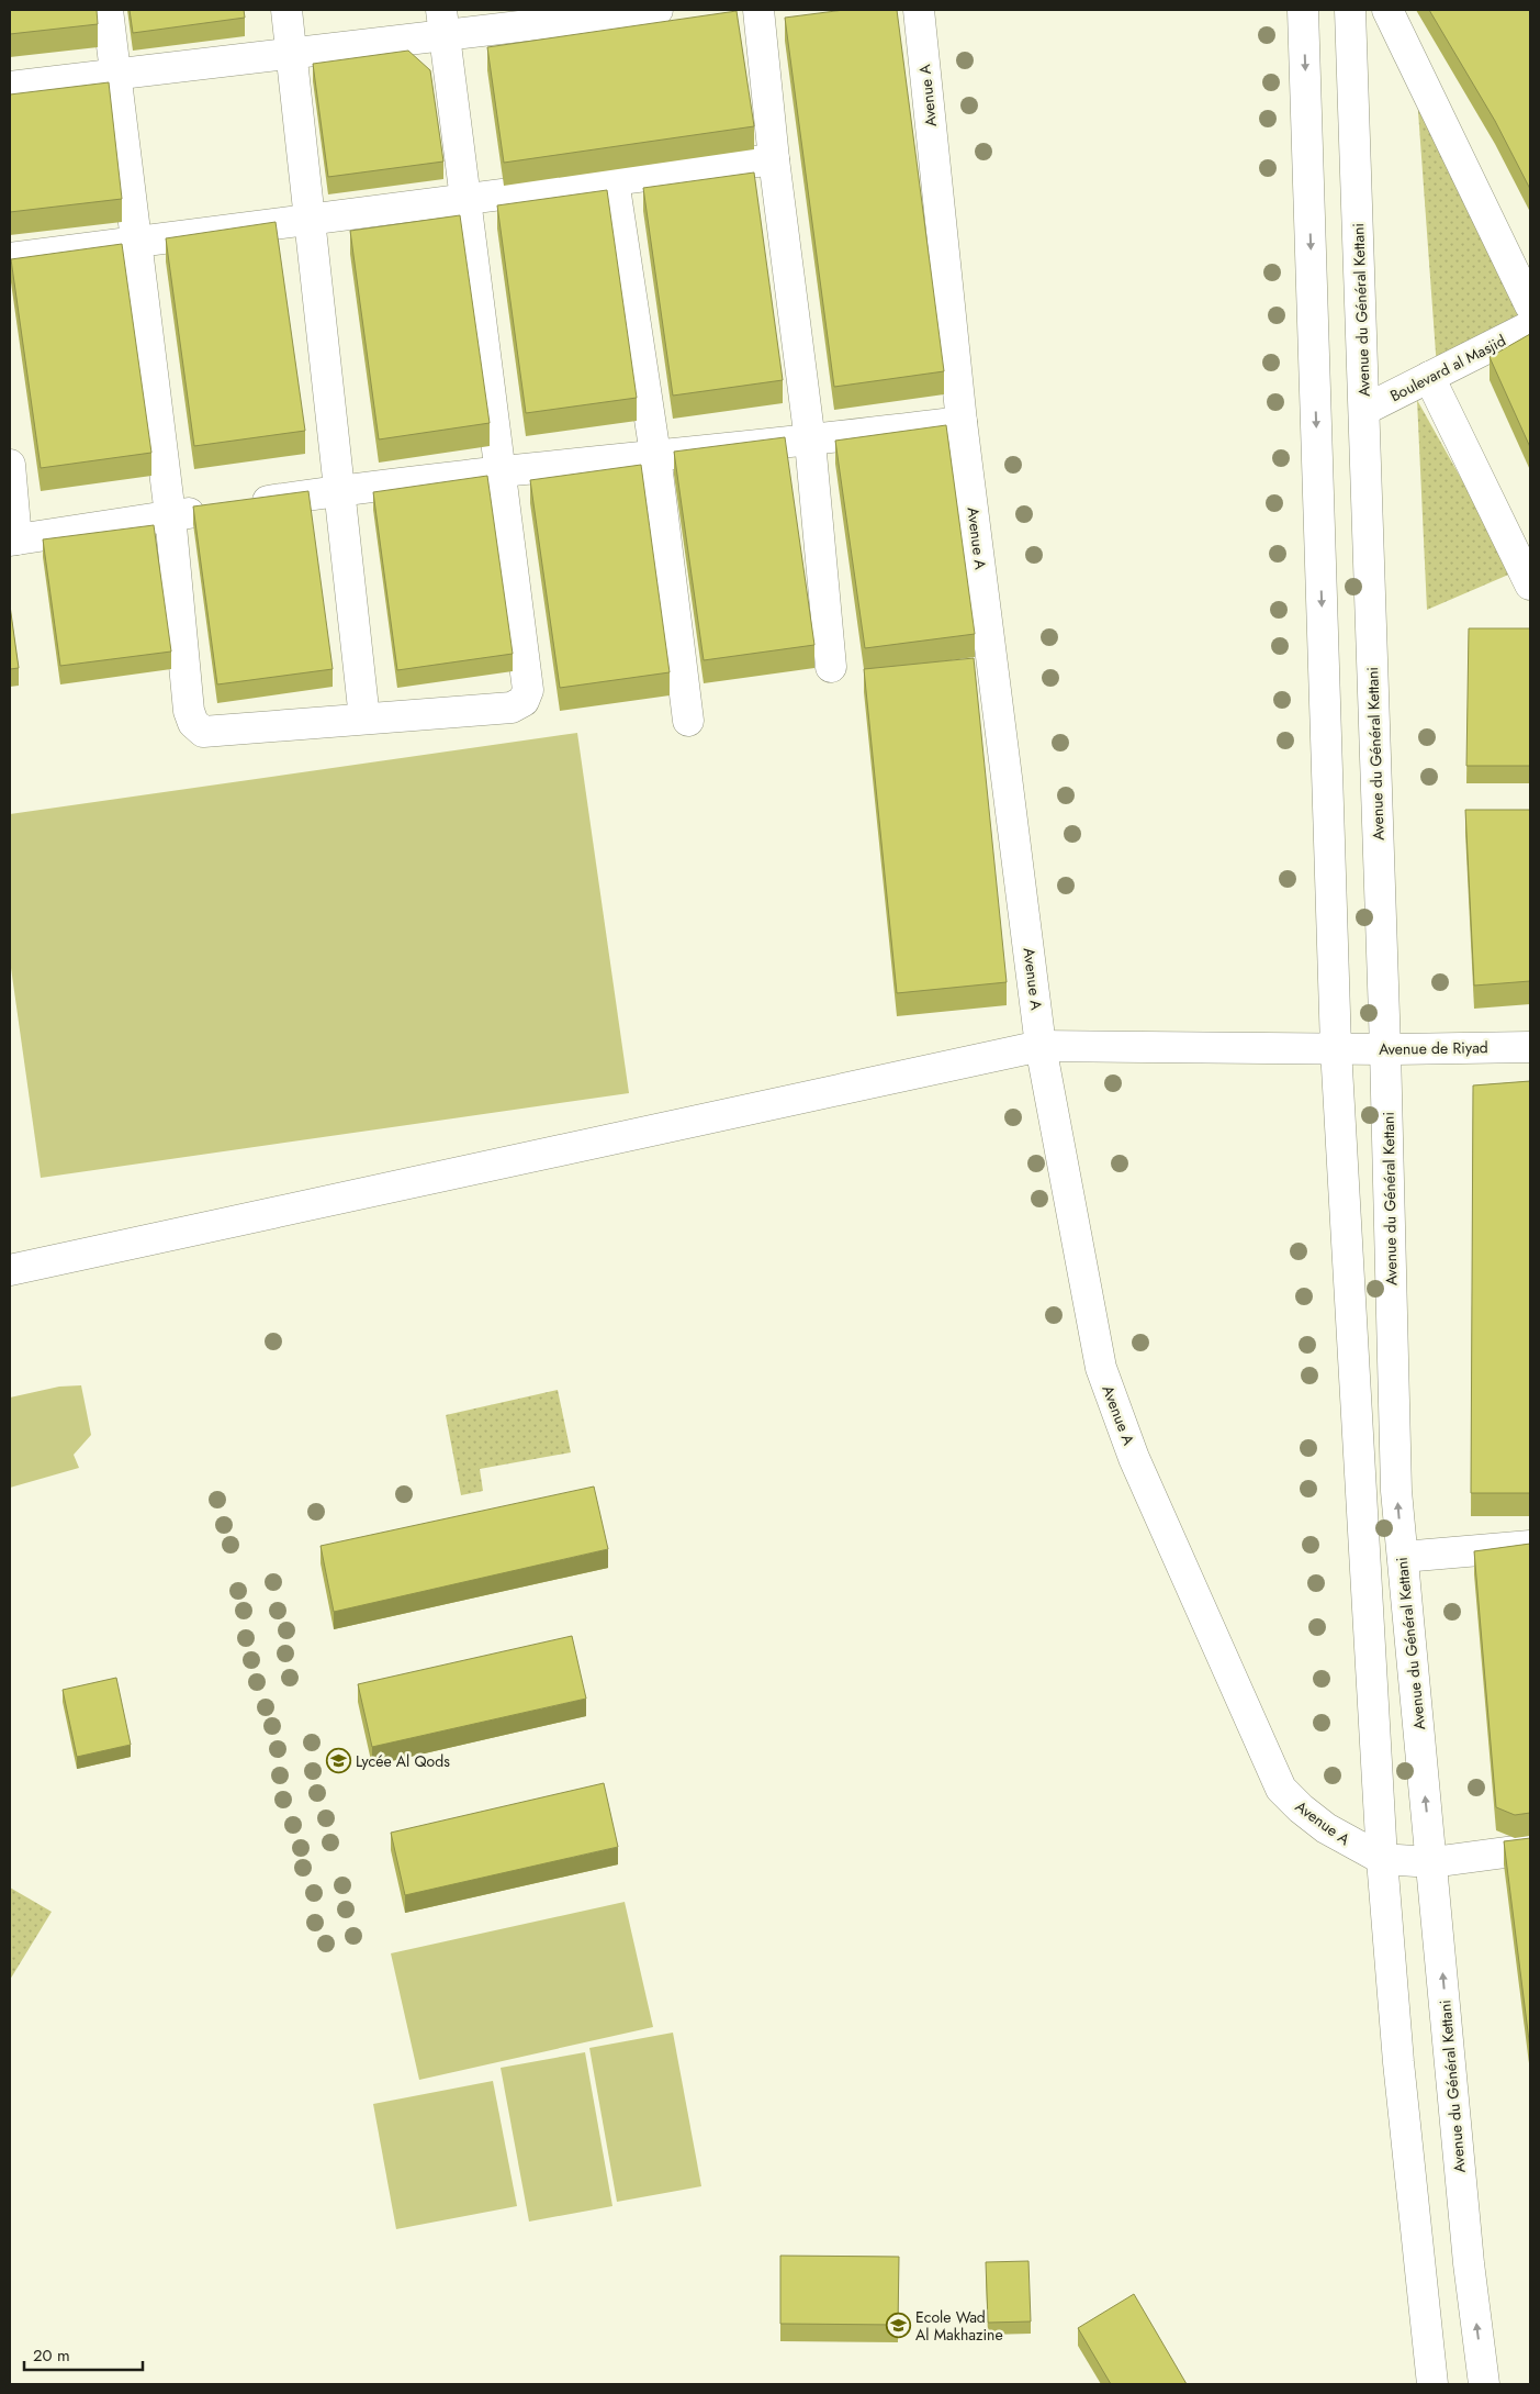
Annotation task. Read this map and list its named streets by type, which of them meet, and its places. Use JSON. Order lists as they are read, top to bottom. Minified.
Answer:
{"streets":{"street":["Avenue A","Avenue du Général Kettani","Boulevard al Masjid","Avenue de Riyad"]},"crossings":[["Avenue A","Avenue de Riyad"],["Avenue du Général Kettani","Boulevard al Masjid"],["Avenue du Général Kettani","Avenue de Riyad"]],"places":{"school or university":["Lycée Al Qods","Ecole Wad Al Makhazine"]},"scale_bar":"20 m"}
